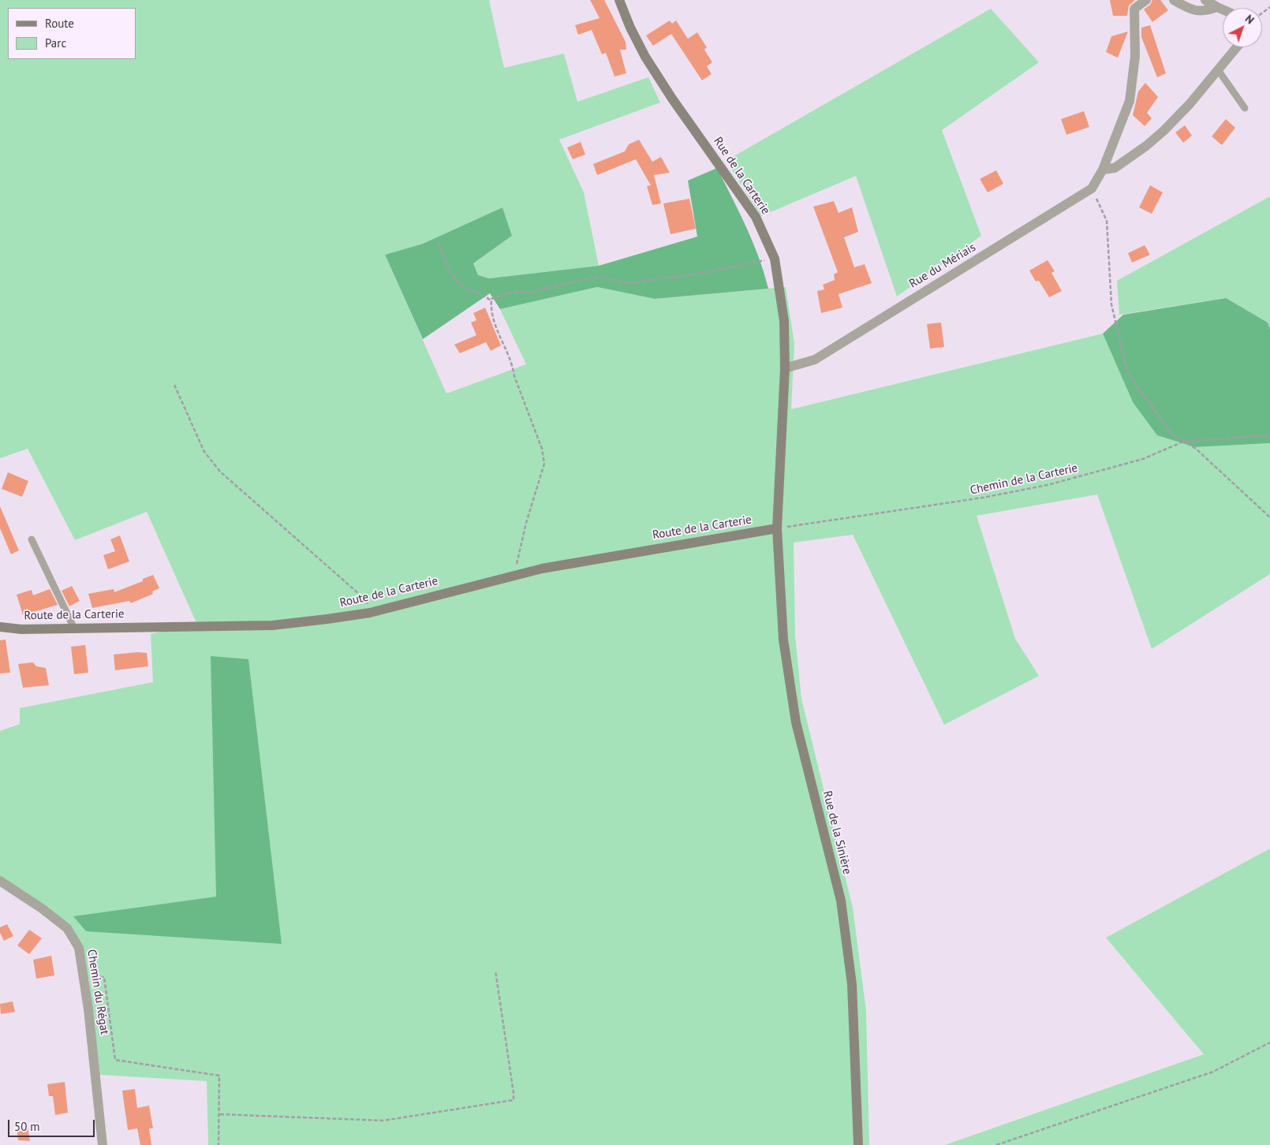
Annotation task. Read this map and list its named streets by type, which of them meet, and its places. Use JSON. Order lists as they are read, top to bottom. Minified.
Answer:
{"streets":{"street":["Rue de la Carterie","Rue du Mériais","Route de la Carterie","Rue de la Sinière","Chemin du Régat"],"path":["Chemin de la Carterie"]},"crossings":[["Rue de la Carterie","Rue du Mériais"],["Rue de la Carterie","Chemin de la Carterie"],["Rue de la Carterie","Route de la Carterie"],["Rue de la Carterie","Rue de la Sinière"],["Chemin de la Carterie","Route de la Carterie"],["Chemin de la Carterie","Rue de la Sinière"],["Route de la Carterie","Rue de la Sinière"]],"legend":["Route","Parc"],"scale_bar":"50 m","north":"top right"}
